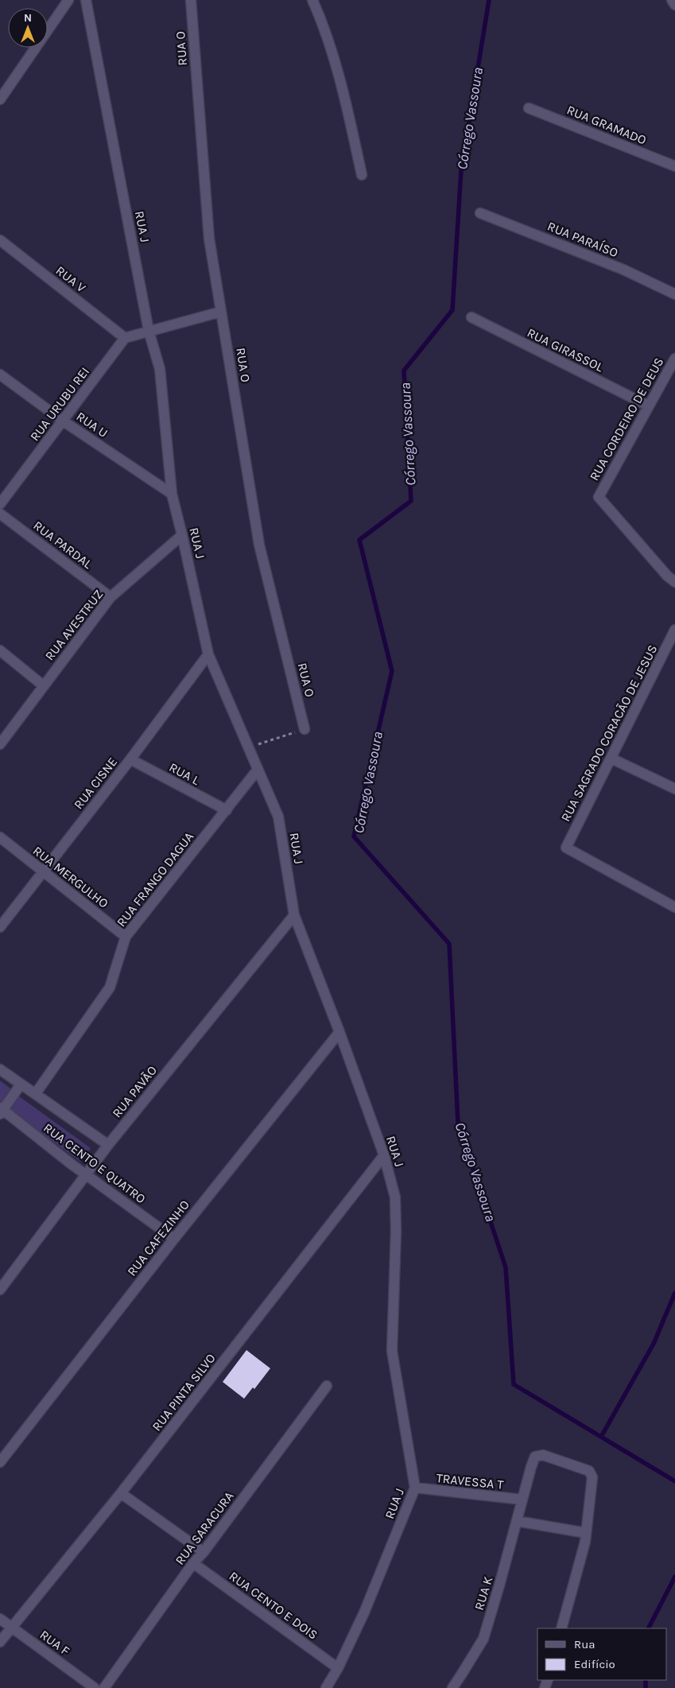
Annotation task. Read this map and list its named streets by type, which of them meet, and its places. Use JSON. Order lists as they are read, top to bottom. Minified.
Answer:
{"streets":{"street":["RUA O","RUA GRAMADO","RUA J","RUA PARAÍSO","RUA V","RUA GIRASSOL","RUA URUBU REI","RUA CORDEIRO DE DEUS","RUA U","RUA PARDAL","RUA AVESTRUZ","RUA SAGRADO CORACÃO DE JESUS","RUA L","RUA CISNE","RUA MERGULHO","RUA FRANGO DAGUA","RUA PAVÃO","RUA CENTO E QUATRO","RUA CAFEZINHO","RUA PINTA SILVO","TRAVESSA T","RUA SARACURA","RUA K","RUA CENTO E DOIS","RUA F"]},"crossings":[["RUA J","RUA U"],["RUA J","RUA AVESTRUZ"],["RUA J","RUA CISNE"],["RUA J","RUA FRANGO DAGUA"],["RUA J","RUA PAVÃO"],["RUA J","RUA CAFEZINHO"],["RUA J","RUA PINTA SILVO"],["RUA J","TRAVESSA T"],["RUA J","RUA CENTO E DOIS"],["RUA V","RUA URUBU REI"],["RUA GIRASSOL","RUA CORDEIRO DE DEUS"],["RUA URUBU REI","RUA U"],["RUA PARDAL","RUA AVESTRUZ"],["RUA L","RUA CISNE"],["RUA L","RUA FRANGO DAGUA"],["RUA CISNE","RUA MERGULHO"],["RUA MERGULHO","RUA FRANGO DAGUA"],["RUA FRANGO DAGUA","RUA CENTO E QUATRO"],["RUA PAVÃO","RUA CENTO E QUATRO"],["RUA CENTO E QUATRO","RUA CAFEZINHO"],["RUA PINTA SILVO","RUA F"],["TRAVESSA T","RUA K"],["RUA SARACURA","RUA CENTO E DOIS"]],"water":["Córrego Vassoura"],"legend":["Rua","Edifício"],"north":"top"}
